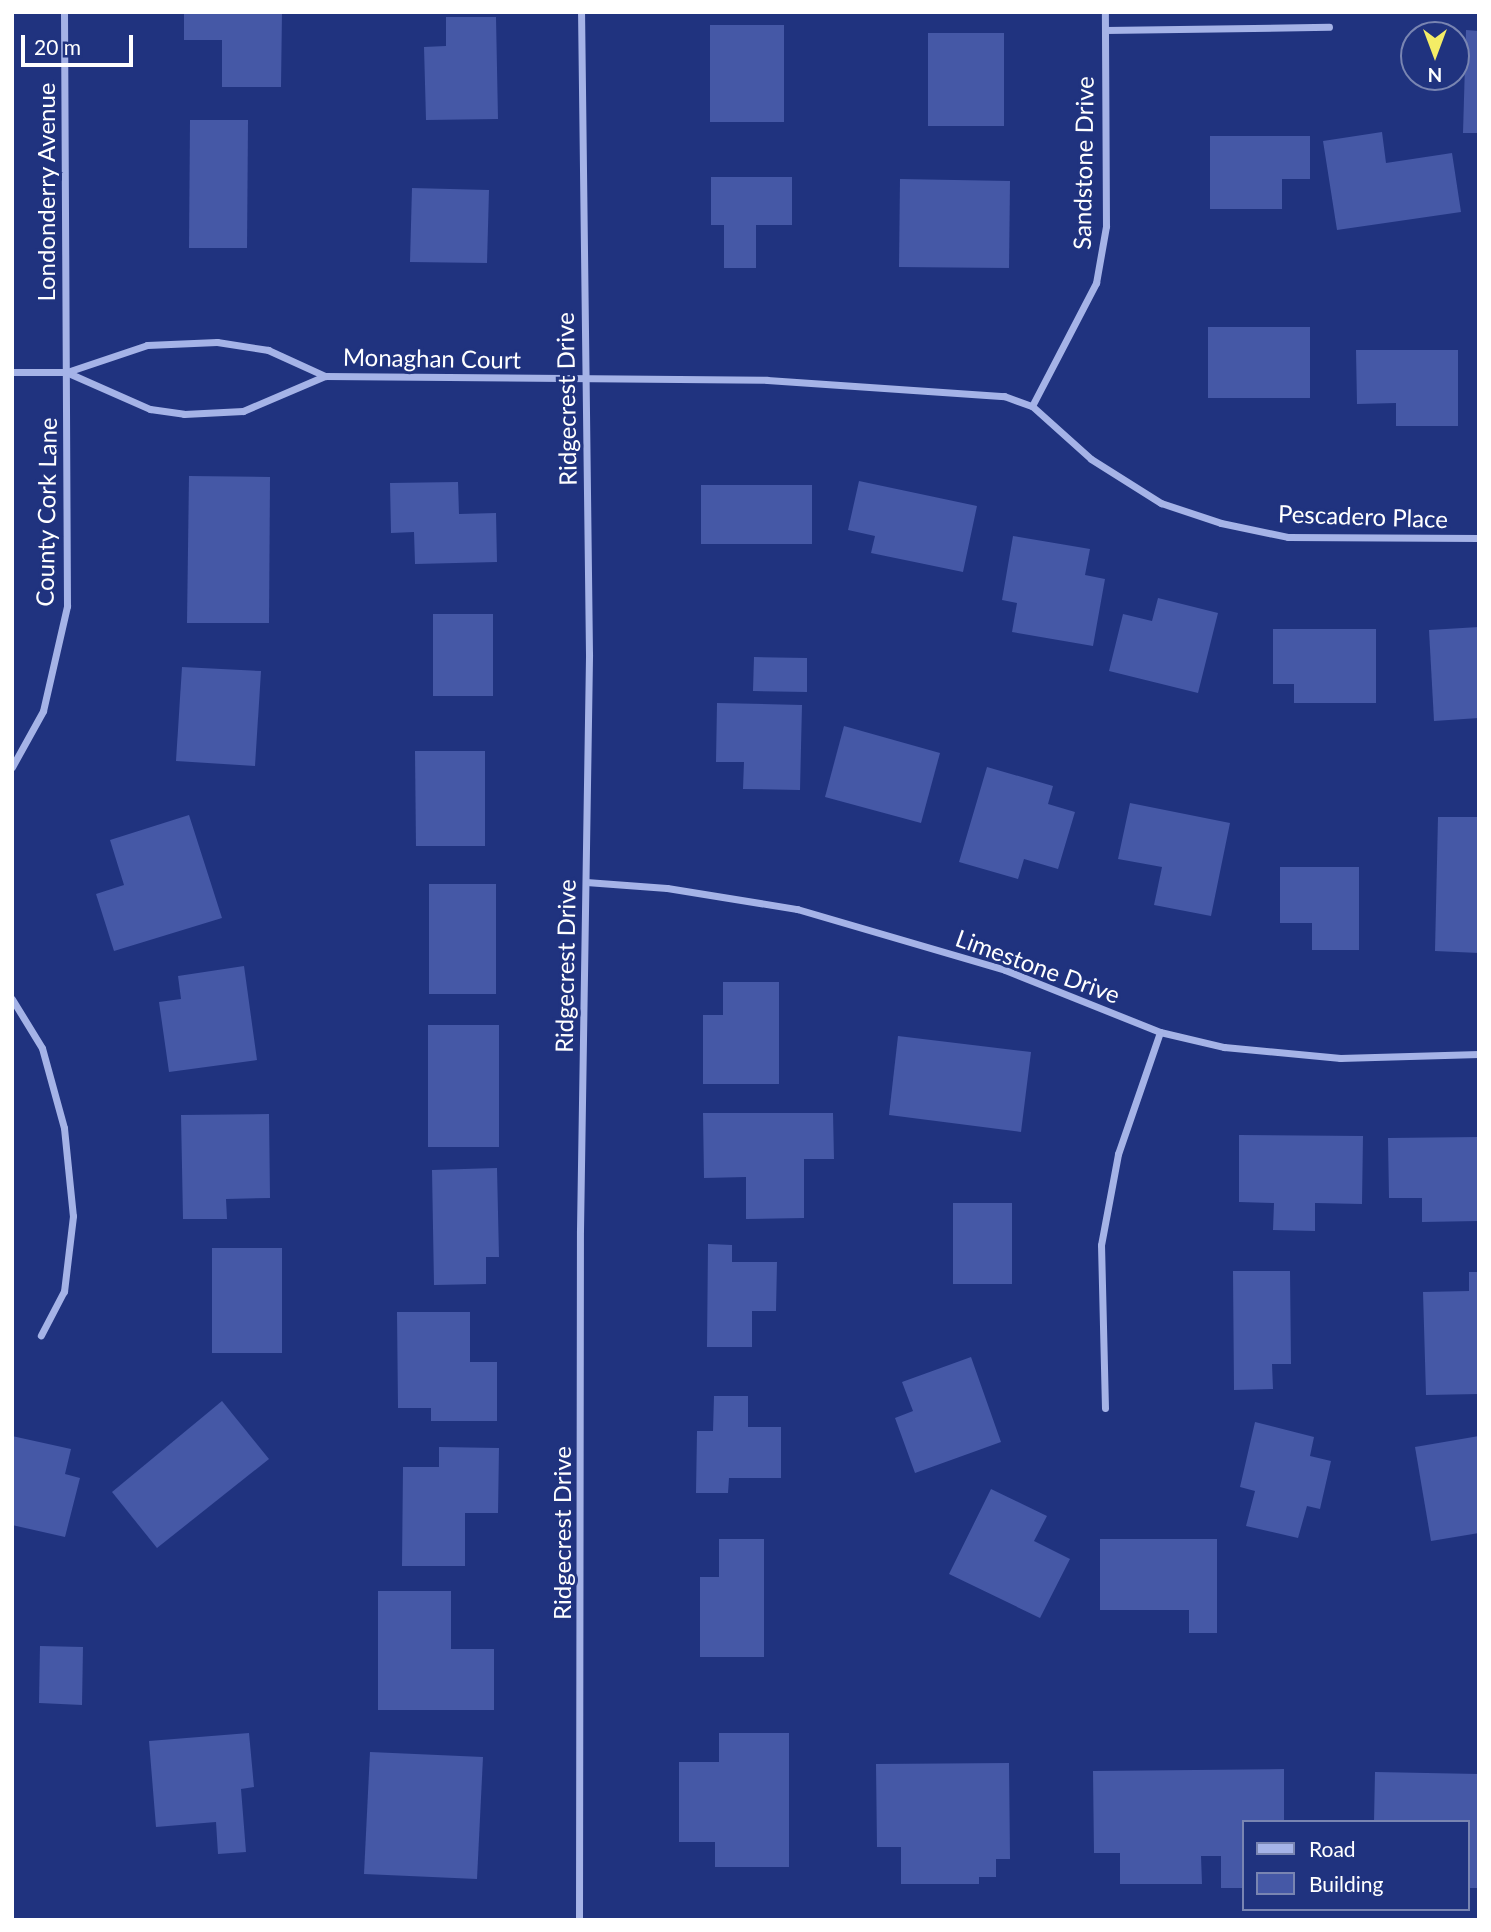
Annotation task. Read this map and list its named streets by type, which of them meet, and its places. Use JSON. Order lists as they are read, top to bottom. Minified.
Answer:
{"streets":{"street":["Sandstone Drive","Londonderry Avenue","Monaghan Court","Ridgecrest Drive","County Cork Lane","Pescadero Place","Limestone Drive"]},"crossings":[["Sandstone Drive","Monaghan Court"],["Sandstone Drive","Pescadero Place"],["Londonderry Avenue","Monaghan Court"],["Londonderry Avenue","County Cork Lane"],["Monaghan Court","Ridgecrest Drive"],["Monaghan Court","County Cork Lane"],["Monaghan Court","Pescadero Place"],["Ridgecrest Drive","Limestone Drive"]],"legend":["Road","Building"],"scale_bar":"20 m","north":"bottom"}
